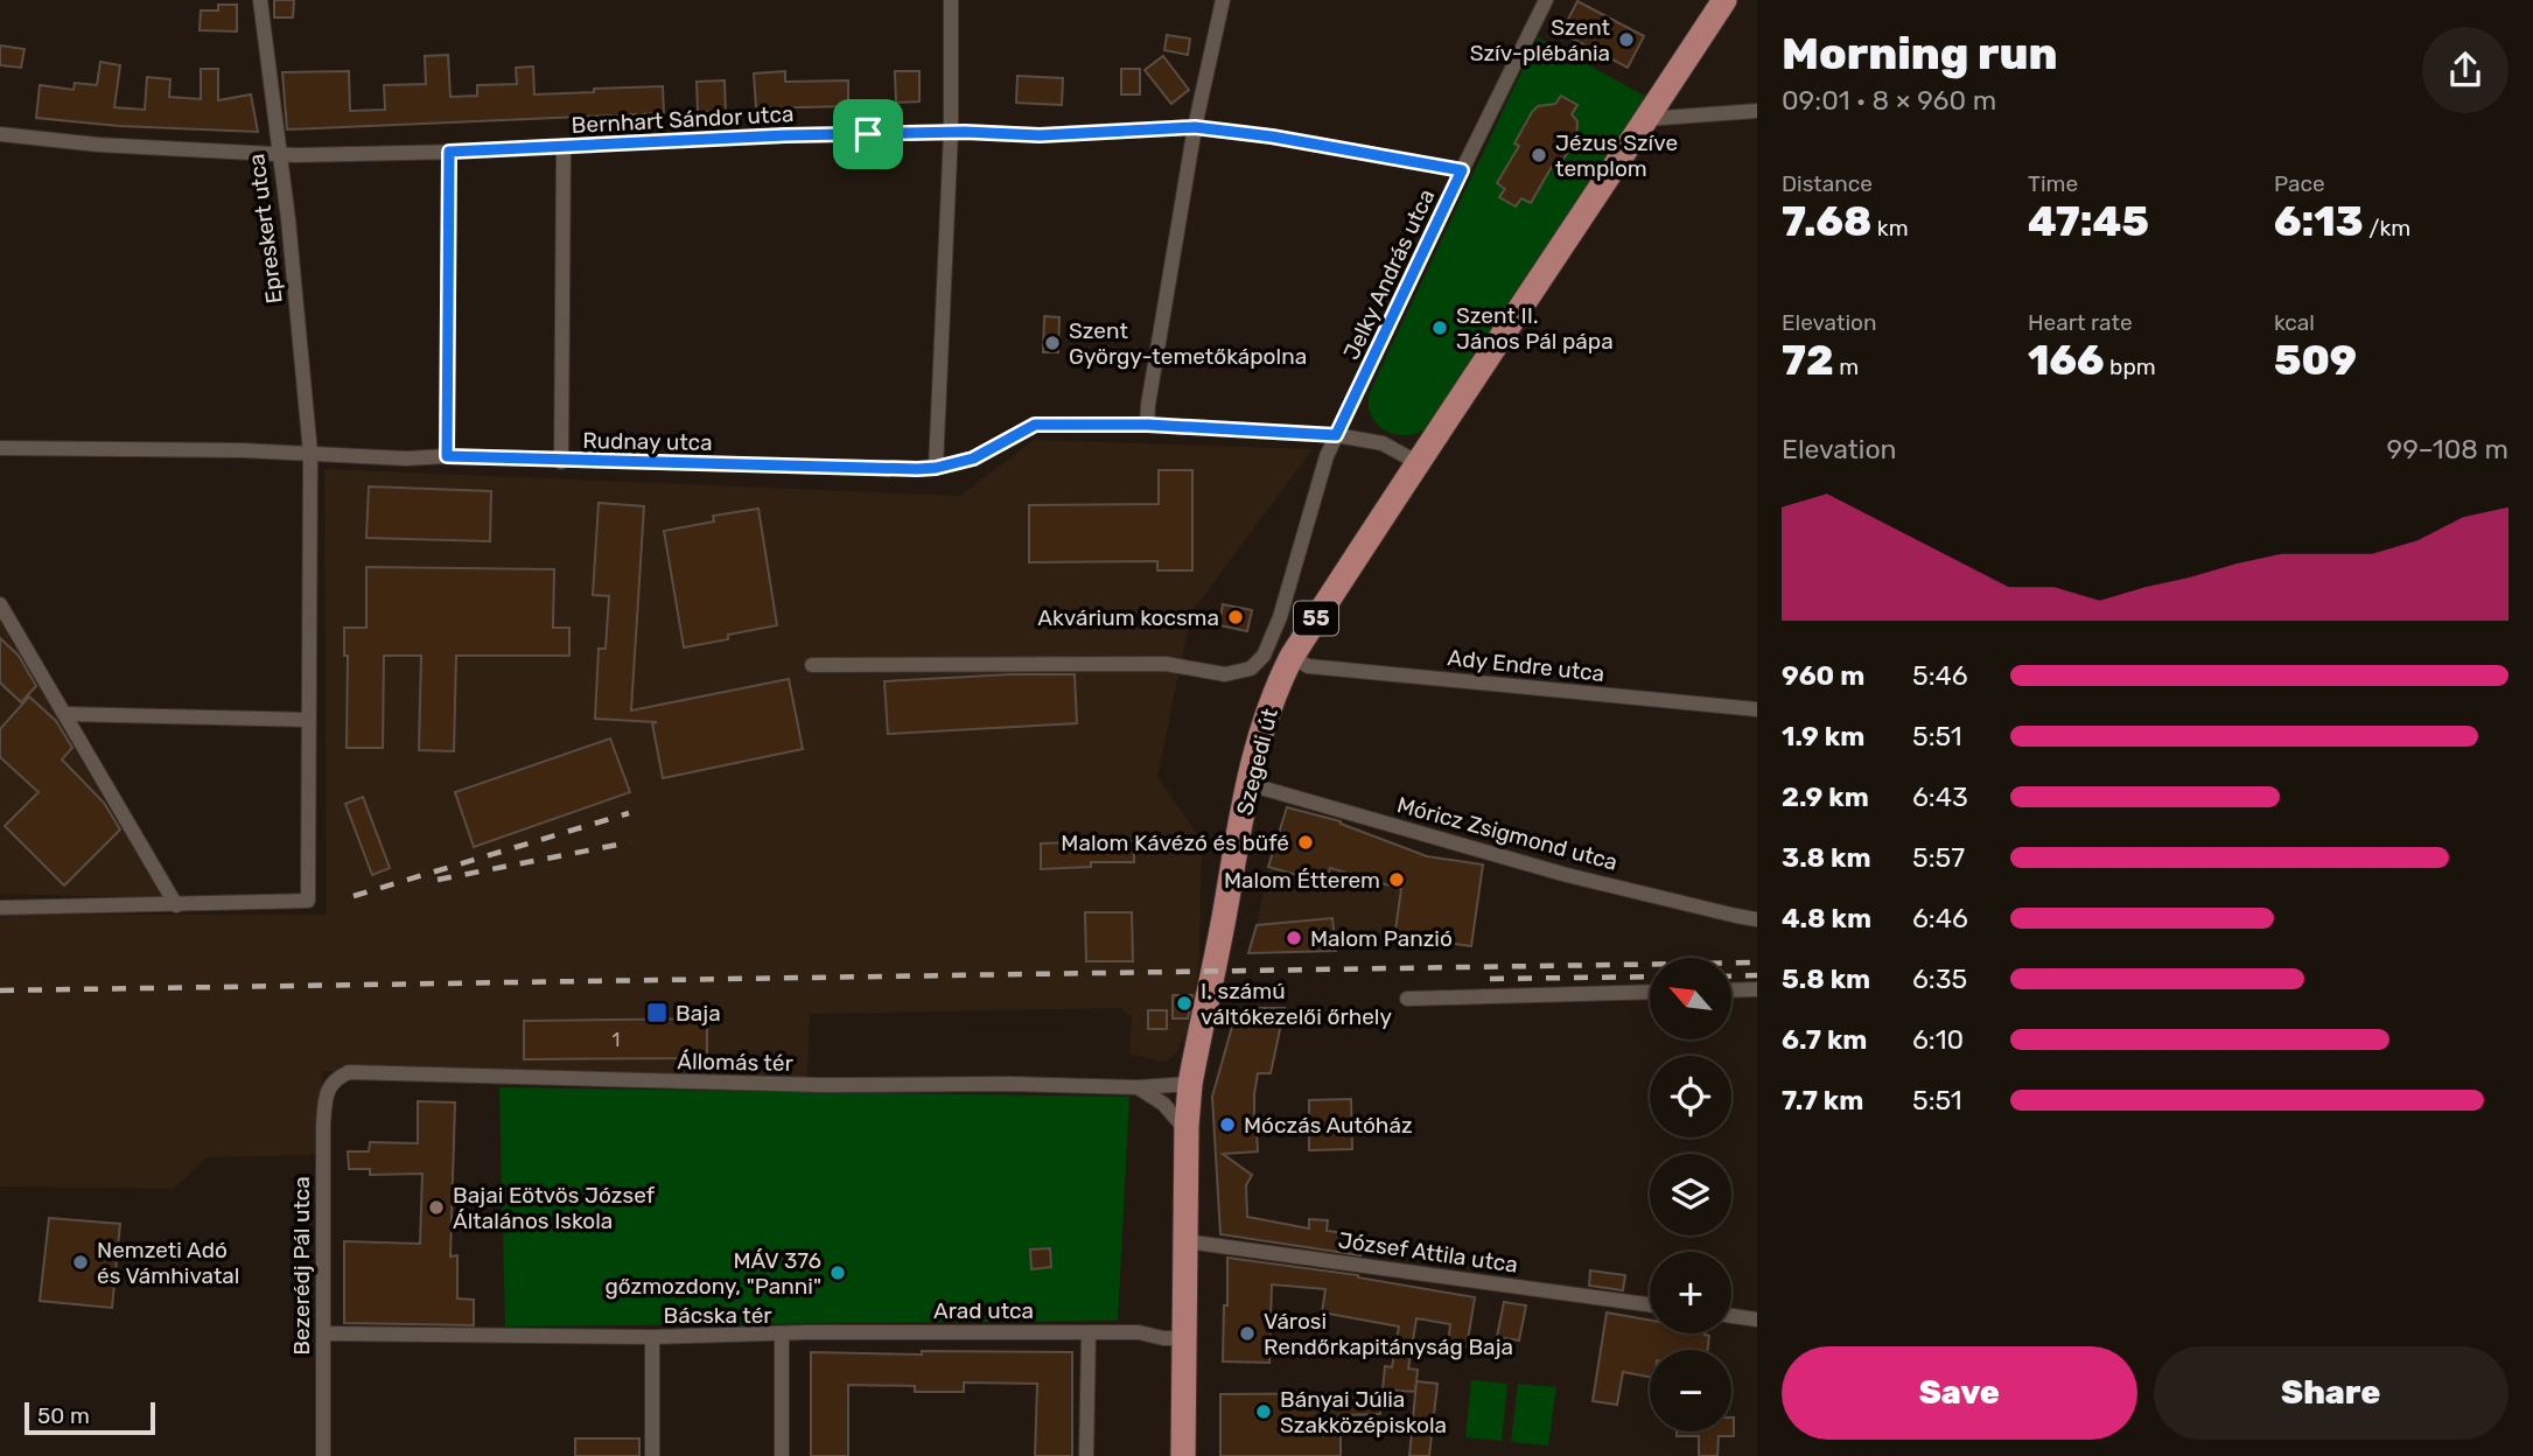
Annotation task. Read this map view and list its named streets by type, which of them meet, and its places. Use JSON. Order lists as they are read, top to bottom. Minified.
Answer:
{"streets":{"main road":["55","Szegedi út"],"street":["Bernhart Sándor utca","Epreskert utca","Jelky András utca","Rudnay utca","Ady Endre utca","Móricz Zsigmond utca","Állomás tér","József Attila utca","Bezerédj Pál utca","Arad utca","Bácska tér"]},"crossings":[["Bernhart Sándor utca","Epreskert utca"],["Bernhart Sándor utca","Jelky András utca"],["Epreskert utca","Rudnay utca"],["Jelky András utca","Rudnay utca"],["Rudnay utca","Szegedi út"],["Ady Endre utca","Szegedi út"],["Szegedi út","Móricz Zsigmond utca"],["Szegedi út","Állomás tér"],["Szegedi út","József Attila utca"],["Szegedi út","Arad utca"],["Állomás tér","Bezerédj Pál utca"],["Arad utca","Bácska tér"]],"places":{"other":["Szent Szív-plébánia","Jézus Szíve templom","Szent II. János Pál pápa","Szent György-temetőkápolna","Akvárium kocsma","Malom Kávézó és büfé","Malom Étterem","Malom Panzió","I. számú váltókezelői őrhely","Móczás Autóház","Bajai Eötvös József Általános Iskola","Nemzeti Adó és Vámhivatal","MÁV 376 gőzmozdony, \"Panni\"","Városi Rendőrkapitányság Baja","Bányai Júlia Szakközépiskola"],"transit":["Baja"]},"house_numbers":["1"],"scale_bar":"50 m","north":"top left","page":{"heading":["Morning run","09:01 · 8 × 960 m"],"stats":[["Distance","7.68 km"],["Time","47:45"],["Pace","6:13 /km"],["Elevation","72 m"],["Heart rate","166 bpm"],["kcal","509"]],"chart":["Elevation","99–108 m"],"list":[{"name":"960 m","note":"5:46"},{"name":"1.9 km","note":"5:51"},{"name":"2.9 km","note":"6:43"},{"name":"3.8 km","note":"5:57"},{"name":"4.8 km","note":"6:46"},{"name":"5.8 km","note":"6:35"},{"name":"6.7 km","note":"6:10"},{"name":"7.7 km","note":"5:51"}],"map_buttons":["+","−"],"buttons":["Save","Share"],"scale":"50 m"}}
